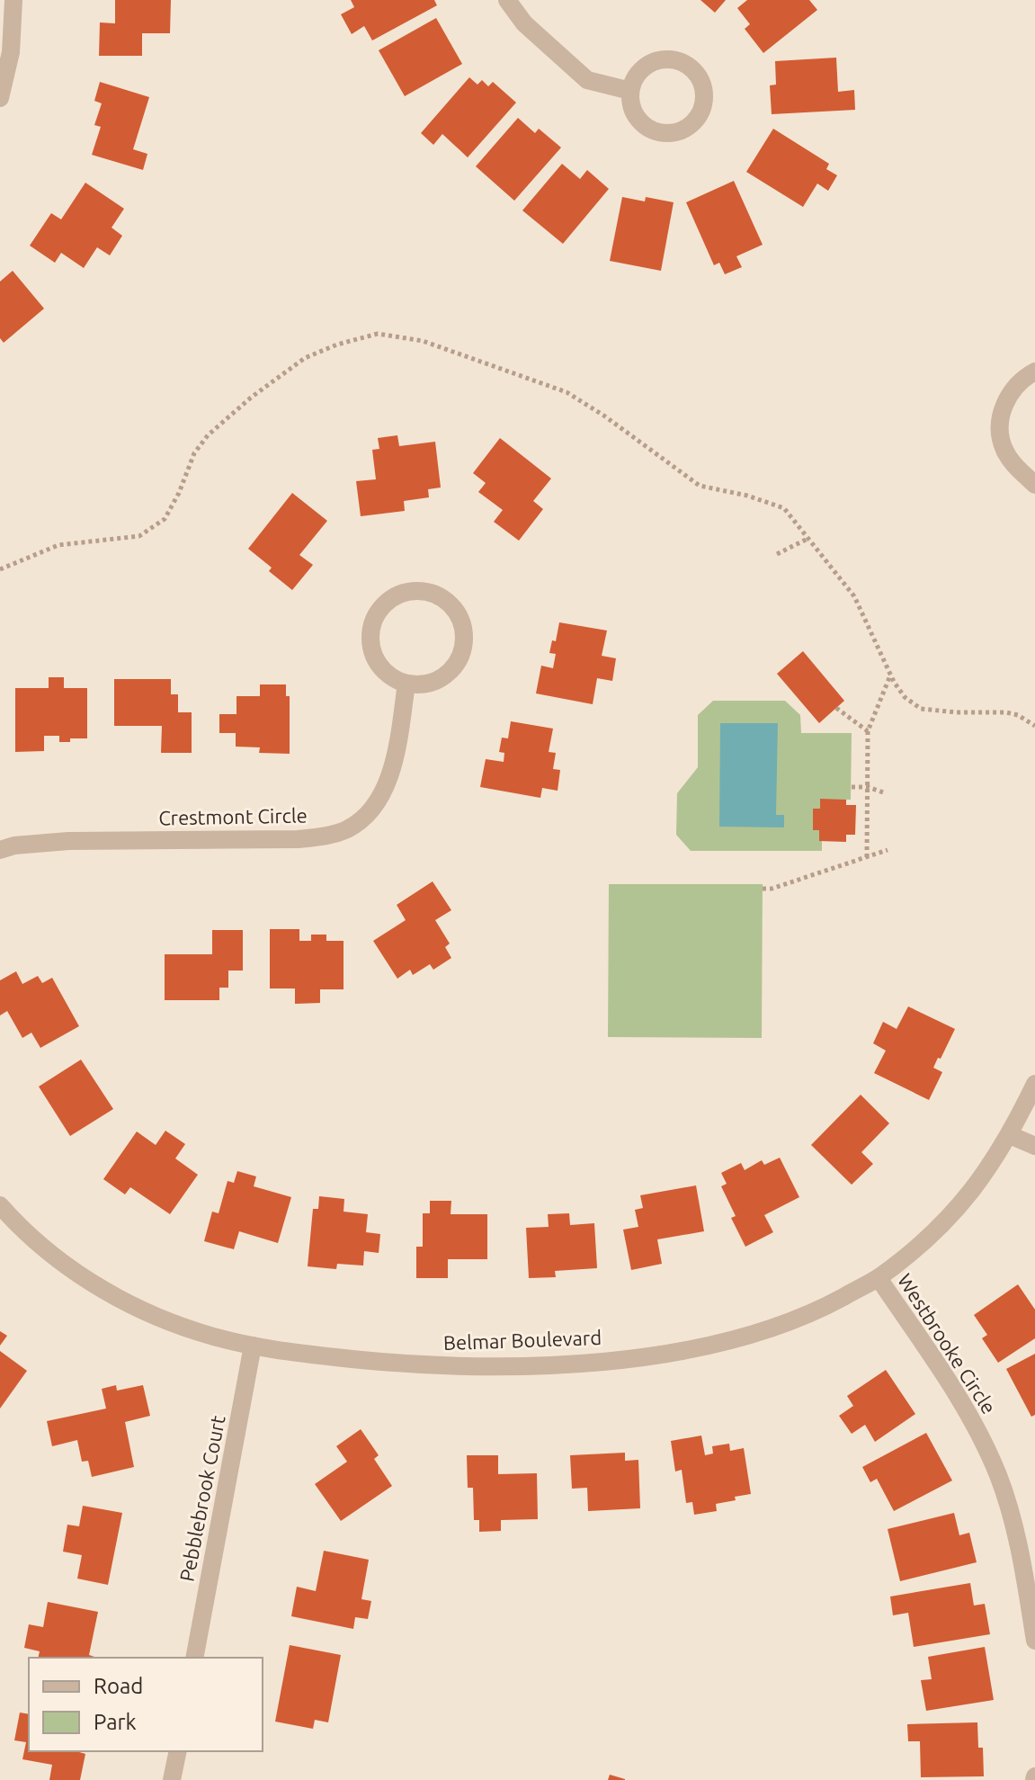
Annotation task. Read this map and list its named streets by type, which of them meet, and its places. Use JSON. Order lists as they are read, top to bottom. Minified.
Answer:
{"streets":{"street":["Crestmont Circle","Belmar Boulevard","Westbrooke Circle","Pebblebrook Court"]},"crossings":[["Belmar Boulevard","Westbrooke Circle"],["Belmar Boulevard","Pebblebrook Court"]],"legend":["Road","Park"]}
